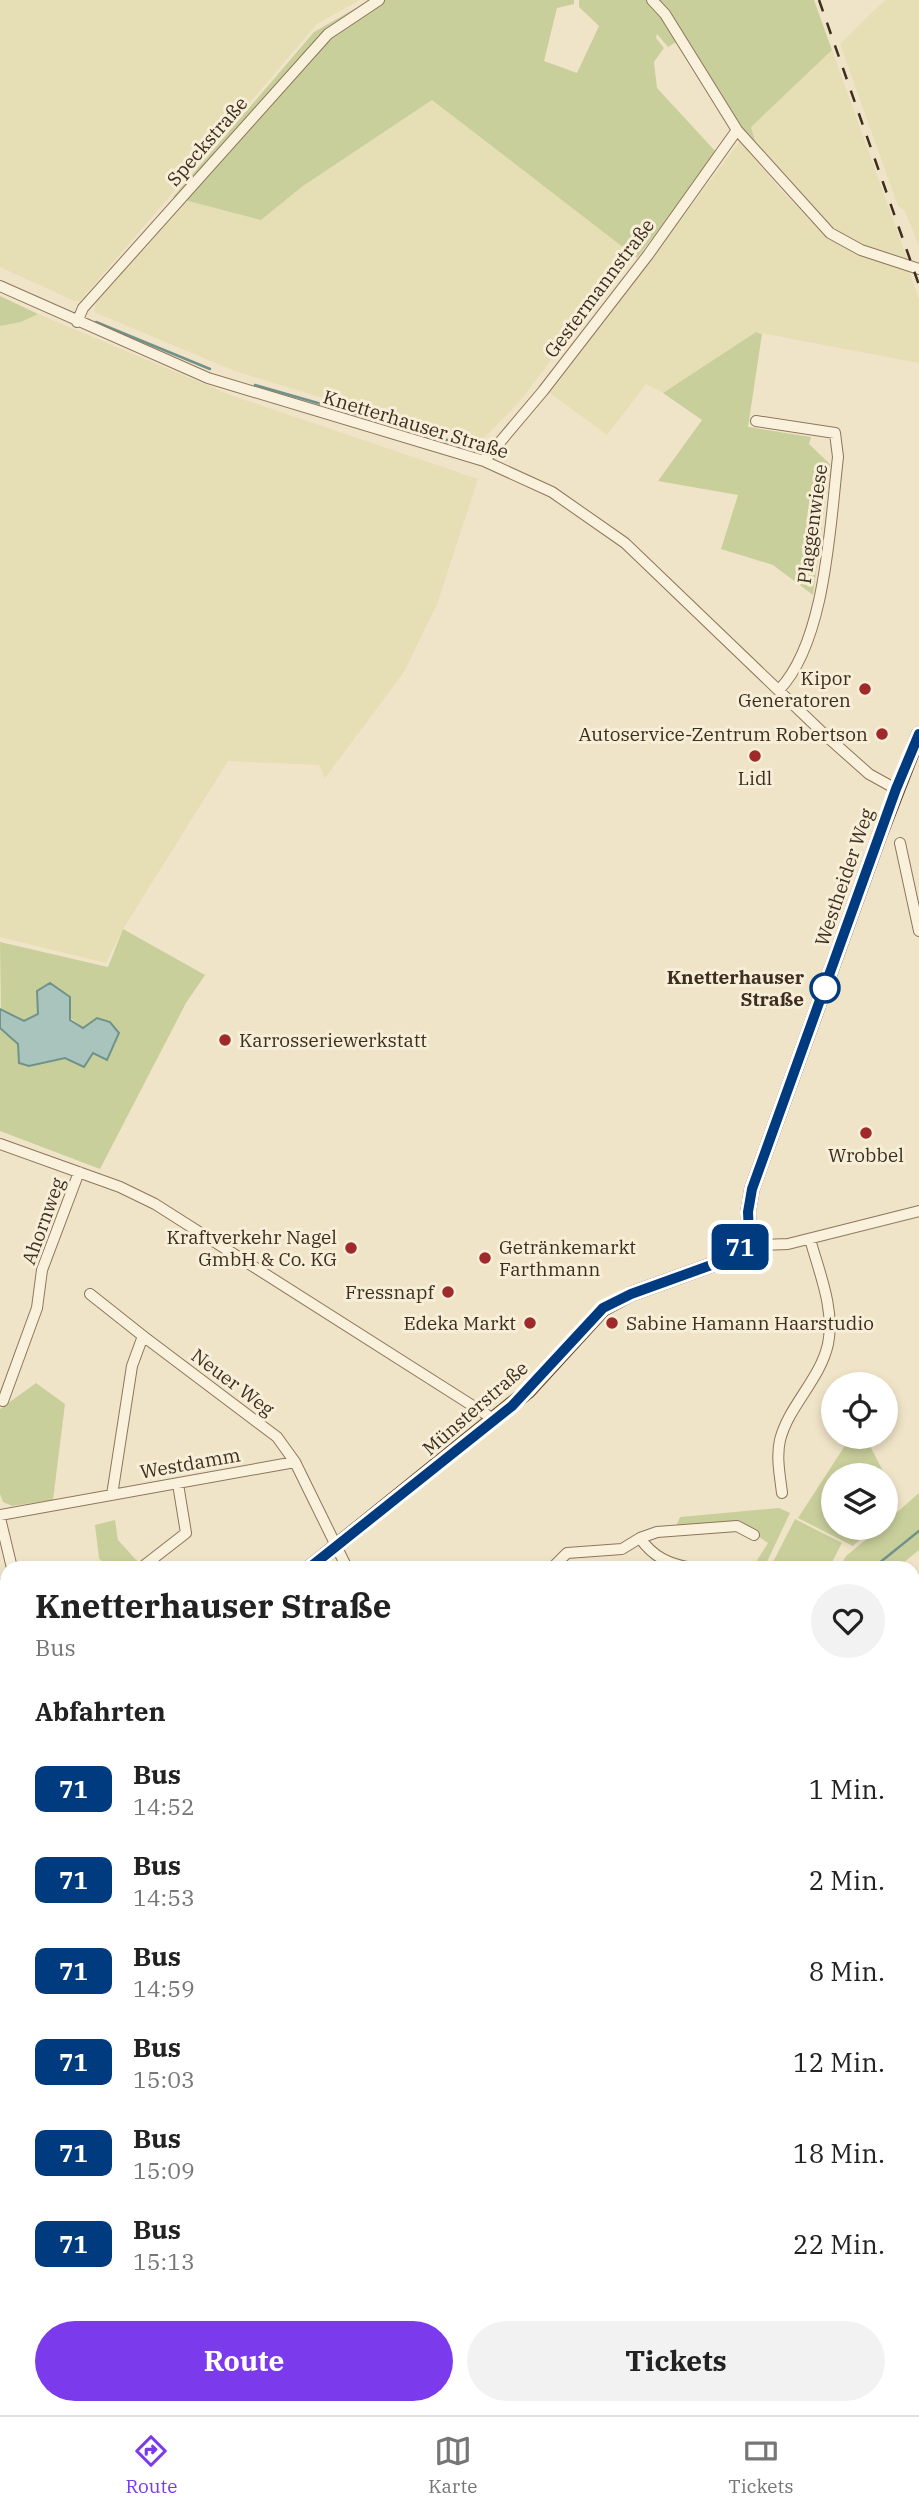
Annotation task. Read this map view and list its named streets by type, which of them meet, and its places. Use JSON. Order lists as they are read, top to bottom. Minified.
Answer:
{"streets":{"main road":["Westheider Weg","Münsterstraße"],"street":["Speckstraße","Gestermannstraße","Knetterhauser Straße","Plaggenwiese","Ahornweg","Neuer Weg","Westdamm"]},"crossings":[["Speckstraße","Knetterhauser Straße"],["Gestermannstraße","Knetterhauser Straße"],["Knetterhauser Straße","Plaggenwiese"],["Knetterhauser Straße","Westheider Weg"],["Westheider Weg","Münsterstraße"],["Neuer Weg","Westdamm"]],"places":["Kipor Generatoren","Autoservice-Zentrum Robertson","Lidl","Knetterhauser Straße","Karrosseriewerkstatt","Wrobbel","Kraftverkehr Nagel GmbH & Co. KG","Getränkemarkt Farthmann","Fressnapf","Edeka Markt","Sabine Hamann Haarstudio"],"lines":["bus line 71"],"page":{"on_map":"71","heading":[["Knetterhauser Straße","Bus"],"Abfahrten"],"list":[{"mark":"71","name":"Bus","note":"14:52","value":"1 Min."},{"mark":"71","name":"Bus","note":"14:53","value":"2 Min."},{"mark":"71","name":"Bus","note":"14:59","value":"8 Min."},{"mark":"71","name":"Bus","note":"15:03","value":"12 Min."},{"mark":"71","name":"Bus","note":"15:09","value":"18 Min."},{"mark":"71","name":"Bus","note":"15:13","value":"22 Min."}],"buttons":["Route","Tickets"],"tabs":["Route","Karte","Tickets"]}}
